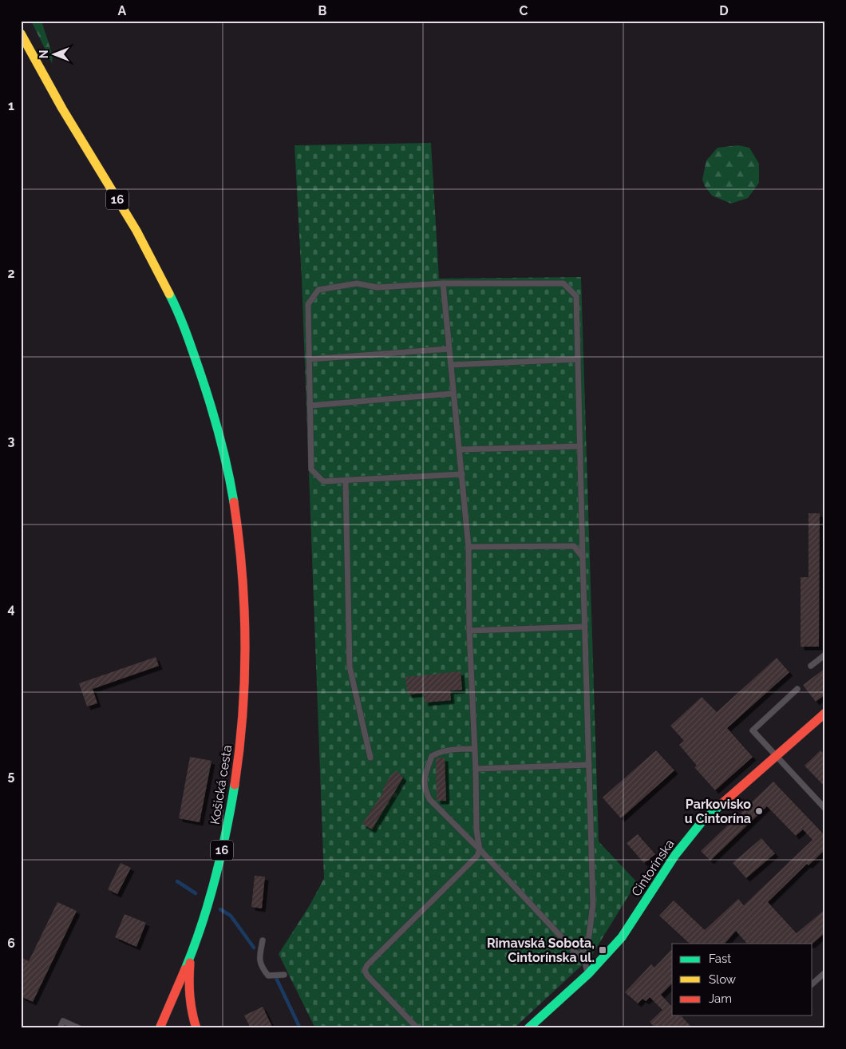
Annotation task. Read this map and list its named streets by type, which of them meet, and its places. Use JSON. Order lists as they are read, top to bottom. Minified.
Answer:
{"streets":{"main road":["16","Košická cesta","Cintorínska"]},"places":{"other":["Parkovisko u Cintorína"],"transit":["Rimavská Sobota, Cintorínska ul."]},"legend":["Fast","Slow","Jam"],"north":"left","grid":{"columns":["A","B","C","D"],"rows":["1","2","3","4","5","6"]}}
